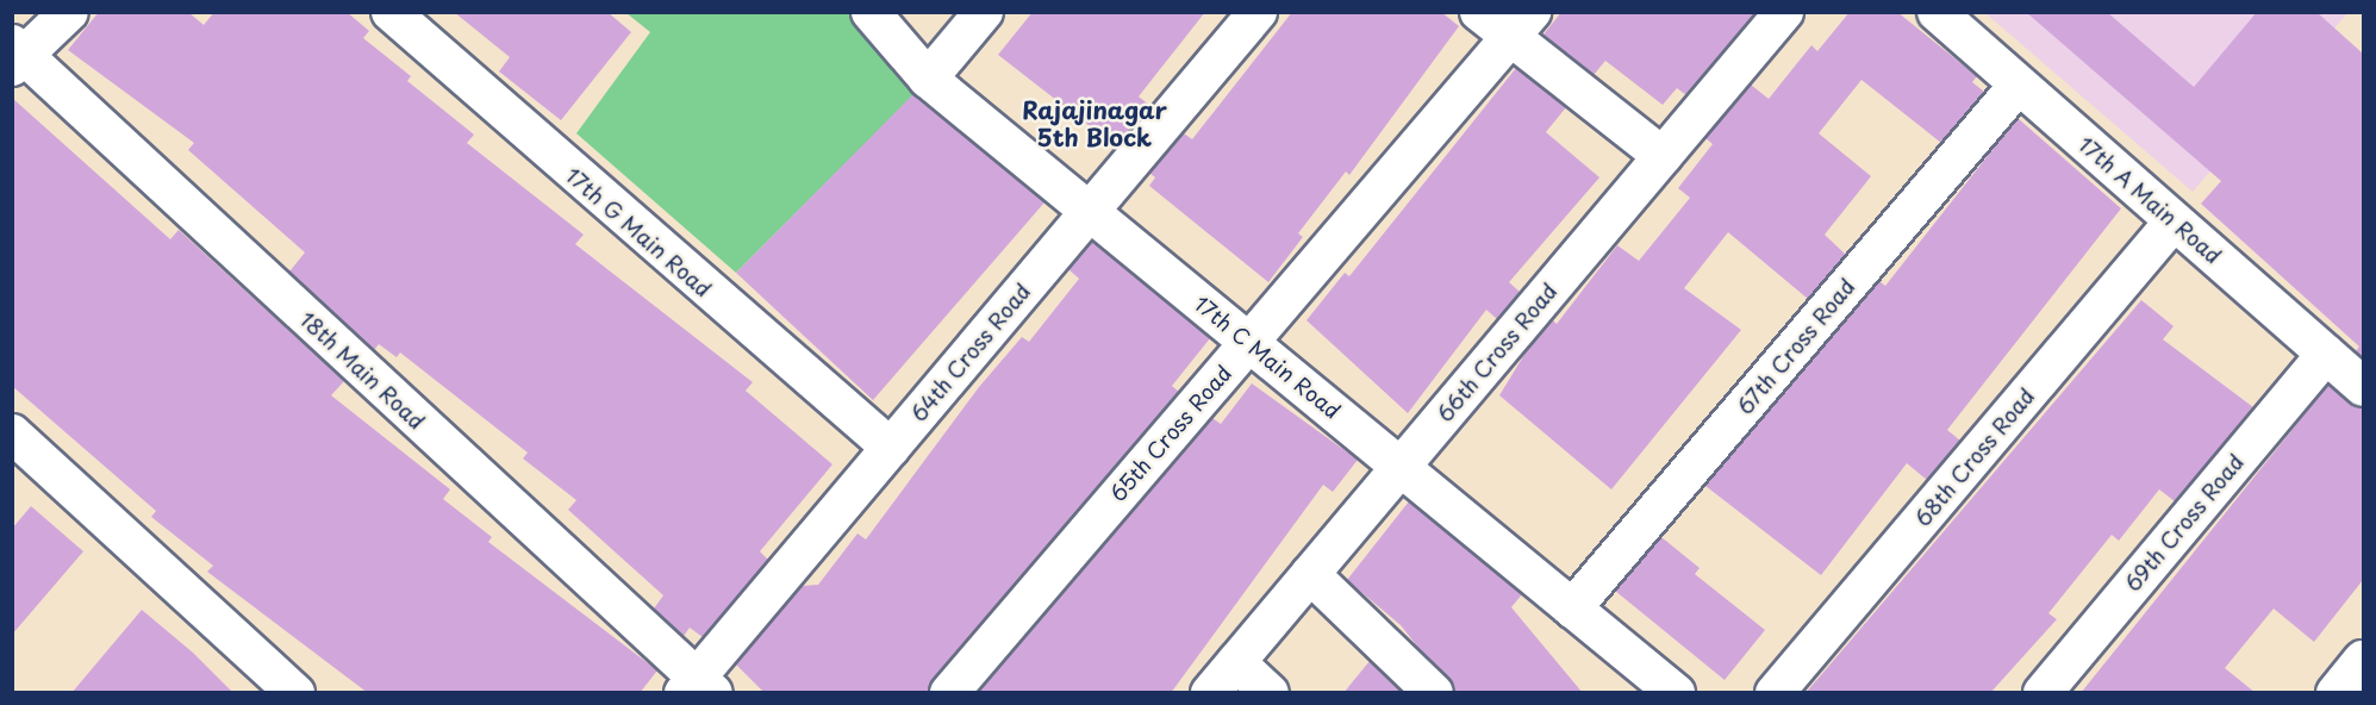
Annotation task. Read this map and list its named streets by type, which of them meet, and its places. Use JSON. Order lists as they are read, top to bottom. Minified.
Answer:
{"streets":{"street":["17th A Main Road","17th G Main Road","67th Cross Road","64th Cross Road","66th Cross Road","17th C Main Road","18th Main Road","65th Cross Road","68th Cross Road","69th Cross Road"]},"crossings":[["17th A Main Road","67th Cross Road"],["17th A Main Road","68th Cross Road"],["17th A Main Road","69th Cross Road"],["17th G Main Road","64th Cross Road"],["67th Cross Road","17th C Main Road"],["64th Cross Road","17th C Main Road"],["64th Cross Road","18th Main Road"],["66th Cross Road","17th C Main Road"],["17th C Main Road","65th Cross Road"]],"districts":["Rajajinagar 5th Block"]}
